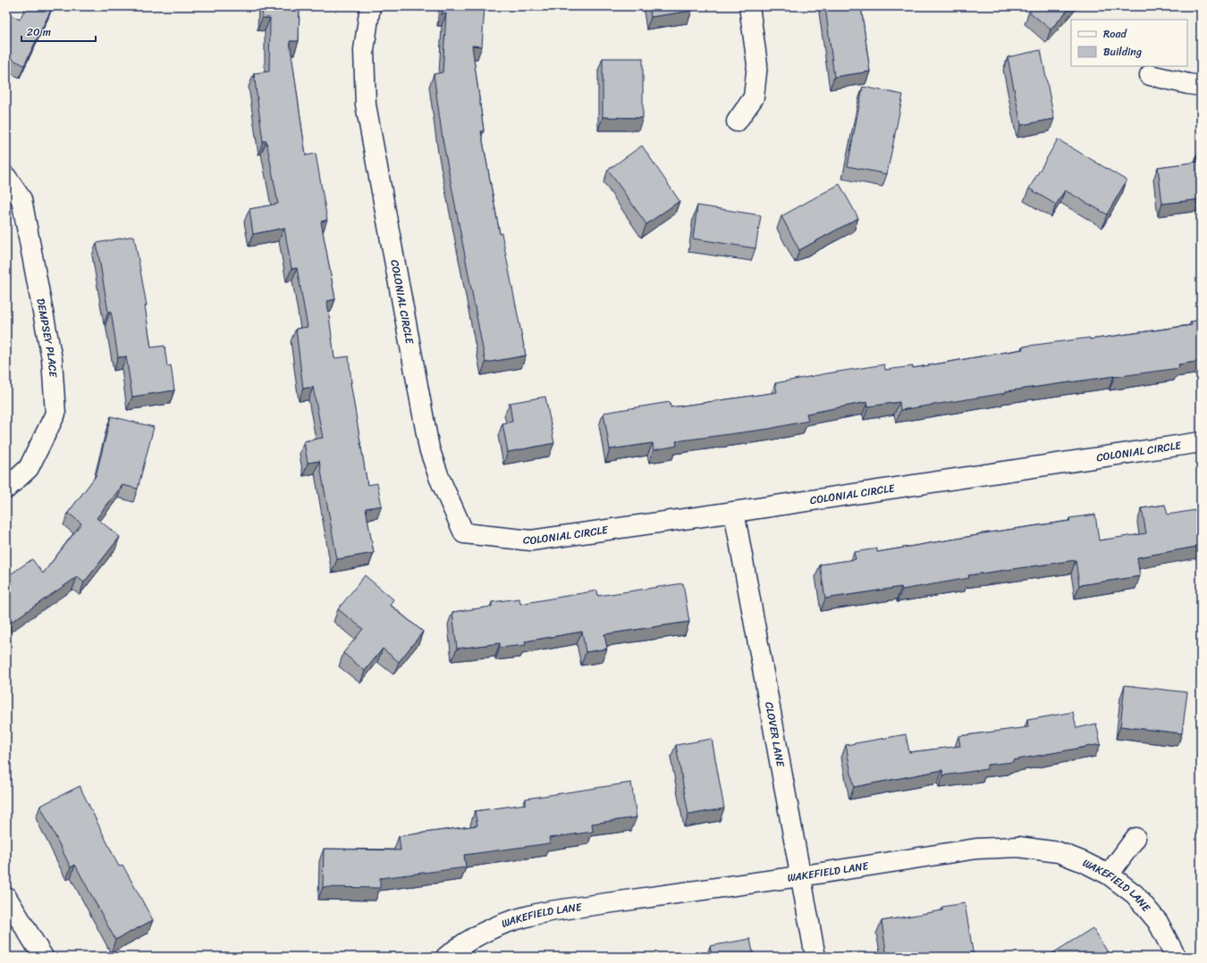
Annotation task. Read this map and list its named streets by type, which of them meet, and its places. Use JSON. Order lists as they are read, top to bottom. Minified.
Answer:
{"streets":{"street":["COLONIAL CIRCLE","DEMPSEY PLACE","CLOVER LANE","WAKEFIELD LANE"]},"crossings":[["COLONIAL CIRCLE","CLOVER LANE"],["CLOVER LANE","WAKEFIELD LANE"]],"legend":["Road","Building"],"scale_bar":"20 m"}
